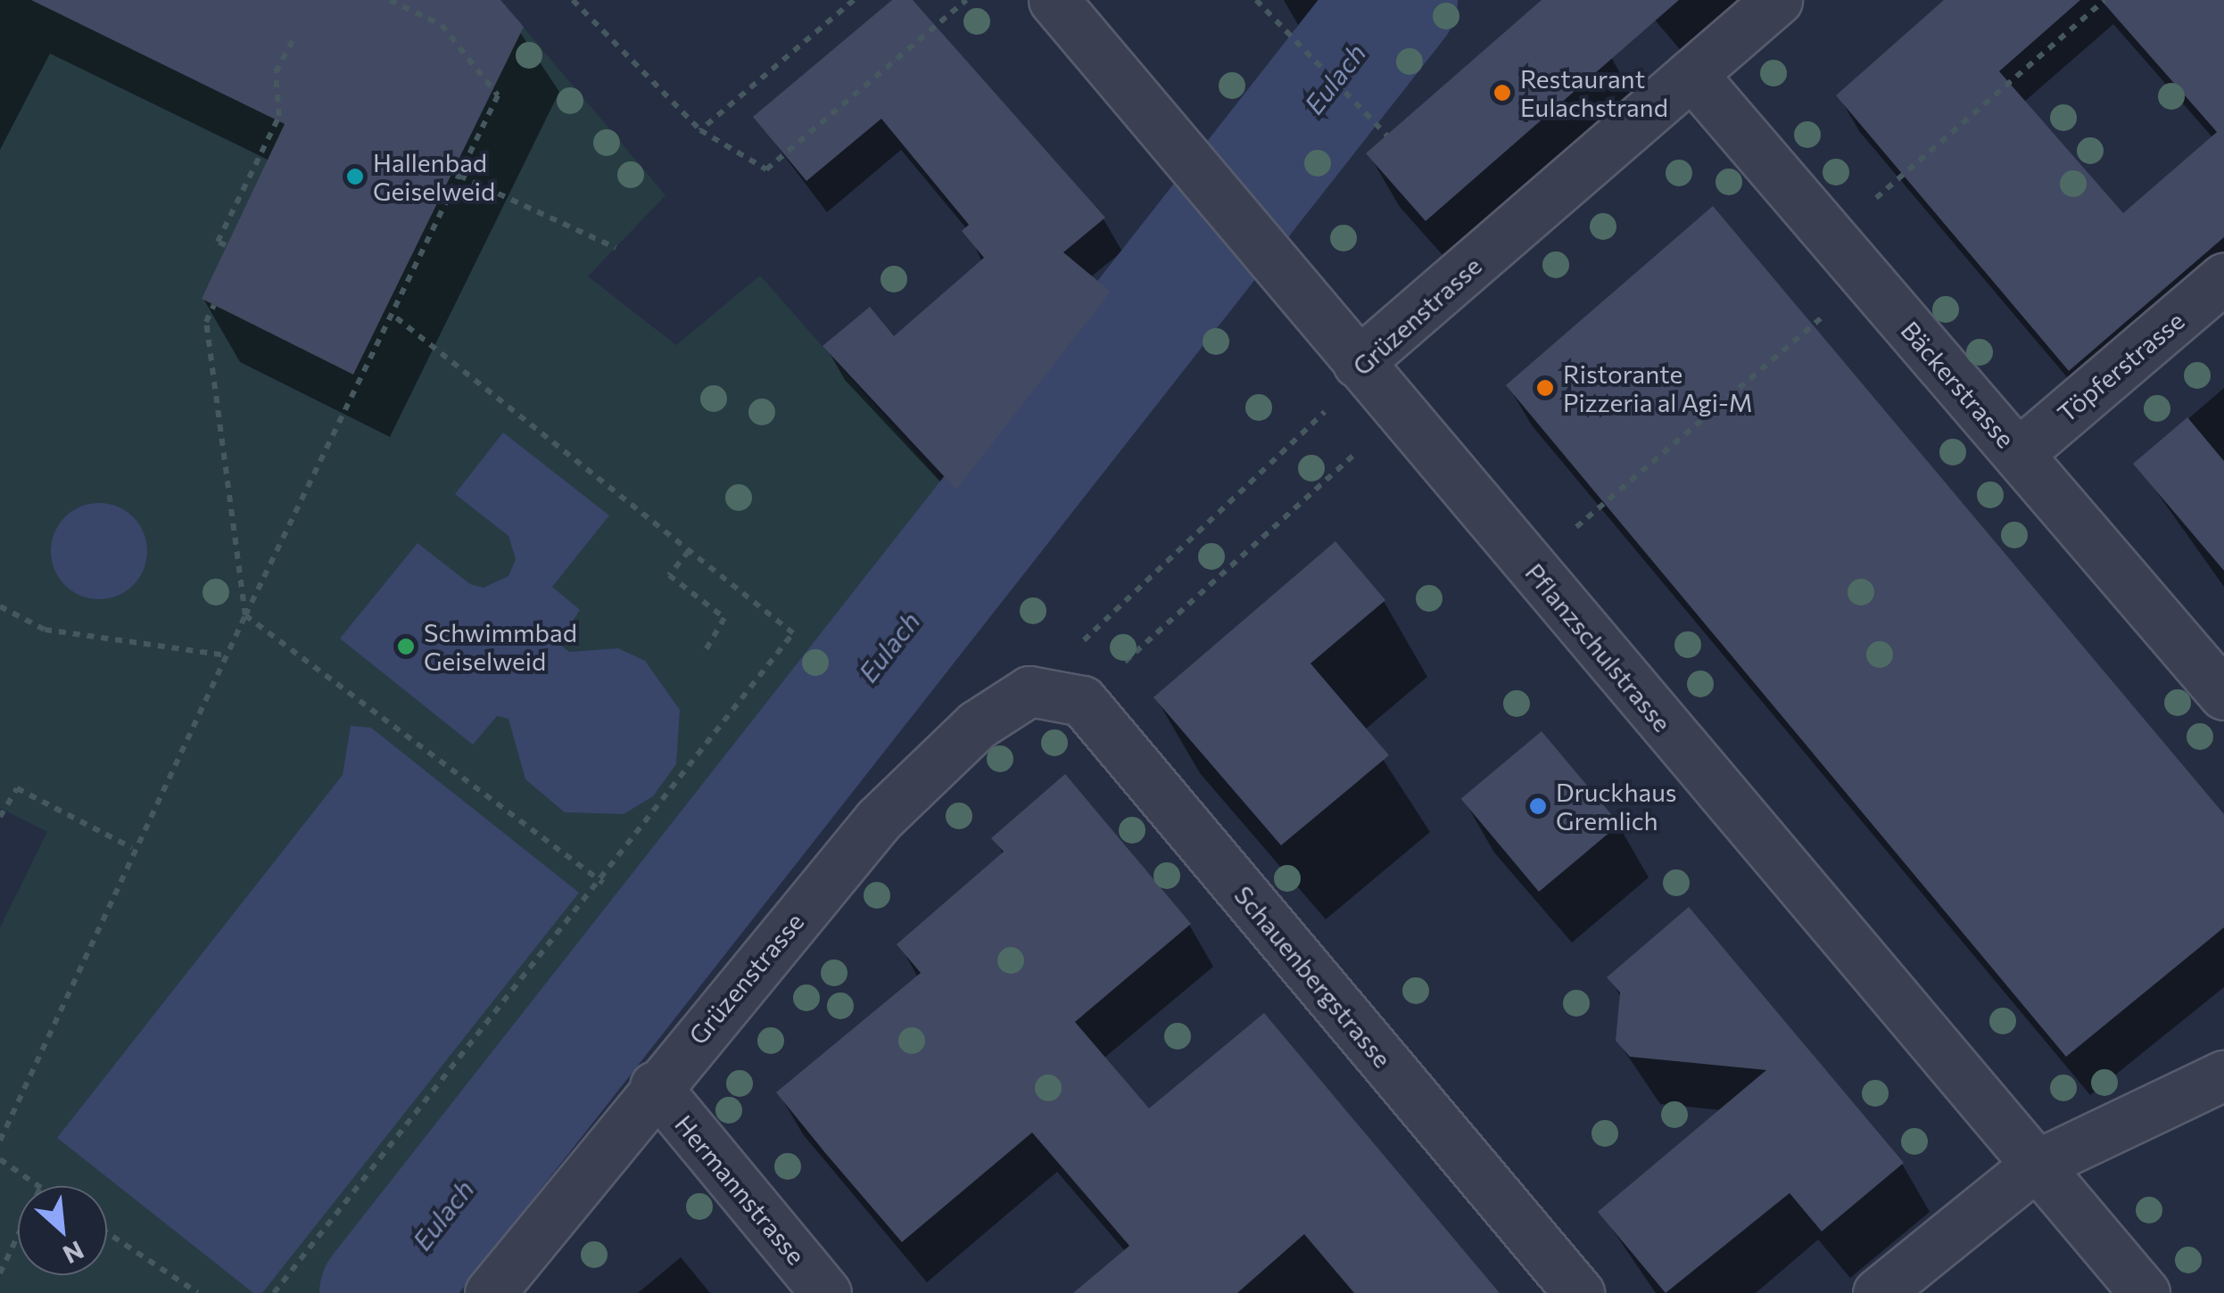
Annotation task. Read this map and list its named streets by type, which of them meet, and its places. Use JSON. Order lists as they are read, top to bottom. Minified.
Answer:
{"streets":{"street":["Grüzenstrasse","Töpferstrasse","Bäckerstrasse","Pflanzschulstrasse","Schauenbergstrasse","Hermannstrasse"]},"crossings":[["Grüzenstrasse","Bäckerstrasse"],["Grüzenstrasse","Pflanzschulstrasse"],["Grüzenstrasse","Schauenbergstrasse"],["Grüzenstrasse","Hermannstrasse"],["Töpferstrasse","Bäckerstrasse"]],"water":["Eulach"],"places":["Restaurant Eulachstrand","Hallenbad Geiselweid","Ristorante Pizzeria al Agi-M","Schwimmbad Geiselweid","Druckhaus Gremlich"],"north":"bottom right"}
